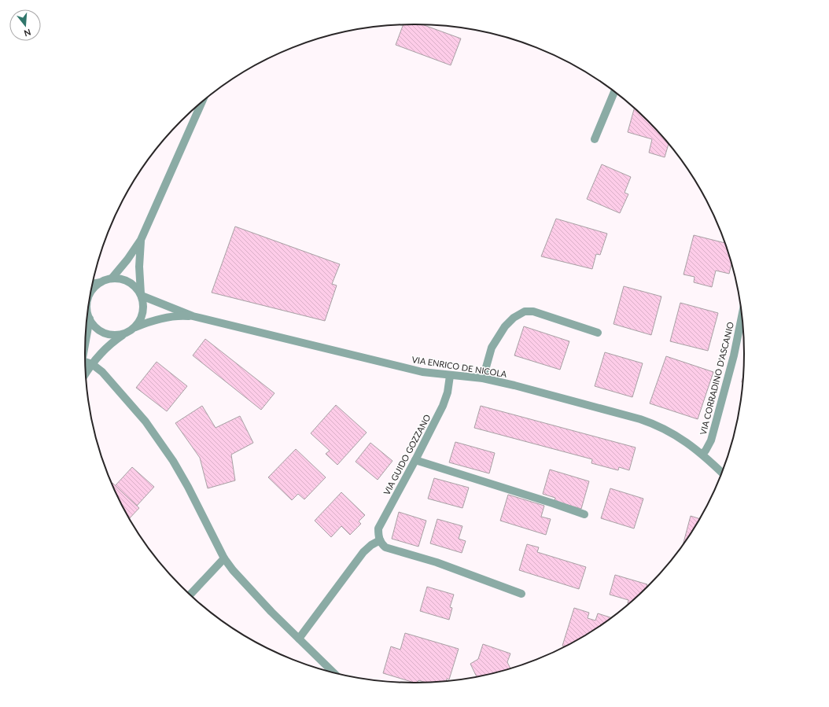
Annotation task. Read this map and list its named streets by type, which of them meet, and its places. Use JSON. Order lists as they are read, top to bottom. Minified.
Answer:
{"streets":{"street":["VIA ENRICO DE NICOLA","VIA CORRADINO D'ASCANIO","VIA GUIDO GOZZANO"]},"crossings":[["VIA ENRICO DE NICOLA","VIA CORRADINO D'ASCANIO"],["VIA ENRICO DE NICOLA","VIA GUIDO GOZZANO"]],"north":"bottom"}
